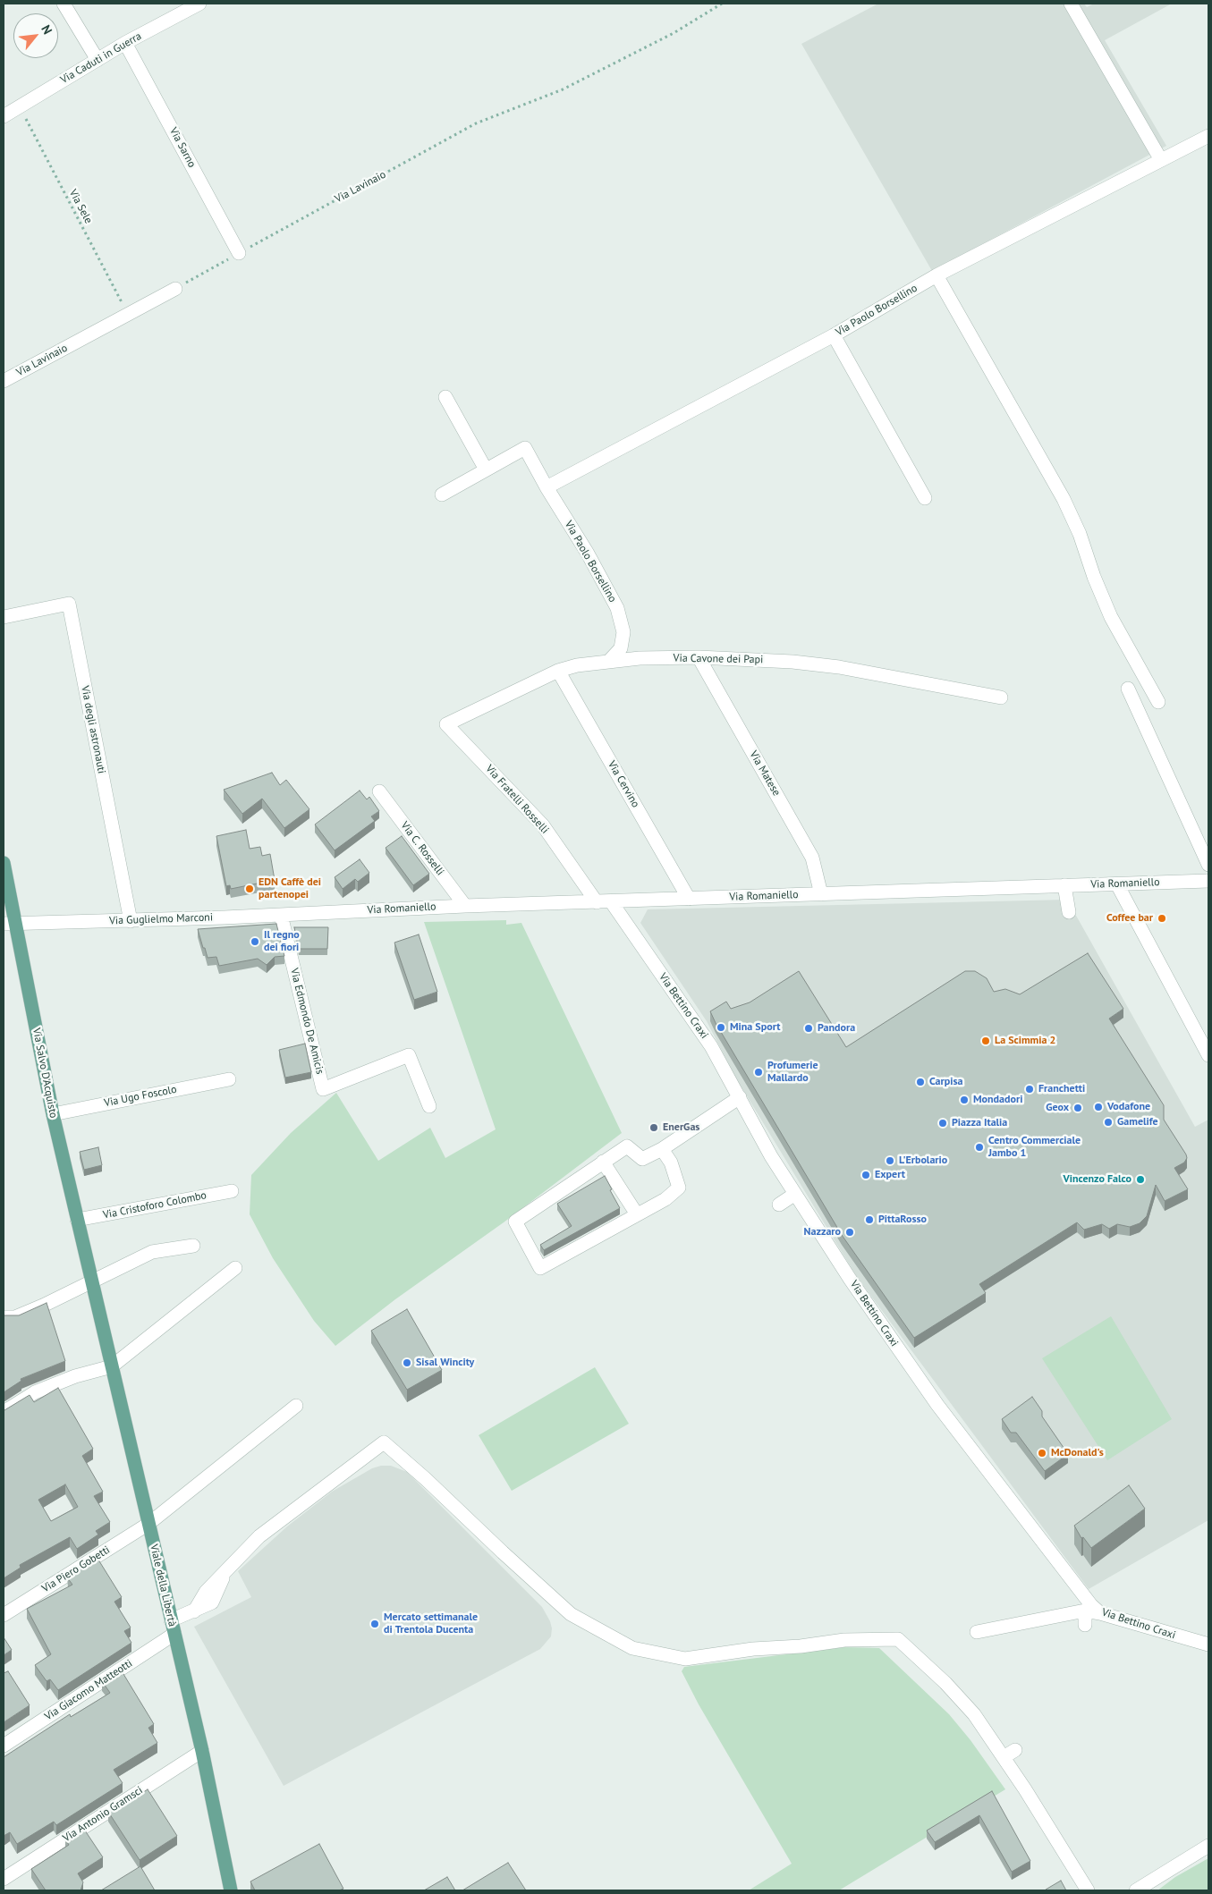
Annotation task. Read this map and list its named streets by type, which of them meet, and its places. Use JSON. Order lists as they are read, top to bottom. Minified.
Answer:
{"streets":{"main road":["Via Salvo D'Acquisto","Viale della Libertà"],"street":["Via Caduti in Guerra","Via Sarno","Via Lavinaio","Via Paolo Borsellino","Via Cavone dei Papi","Via degli astronauti","Via Matese","Via Cervino","Via Fratelli Rosselli","Via C. Rosselli","Via Romaniello","Via Guglielmo Marconi","Via Bettino Craxi","Via Edmondo De Amicis","Via Ugo Foscolo","Via Cristoforo Colombo","Via Piero Gobetti","Via Giacomo Matteotti","Via Antonio Gramsci"],"path":["Via Sele"]},"crossings":[["Via Caduti in Guerra","Via Sarno"],["Via Caduti in Guerra","Via Sele"],["Via Sarno","Via Lavinaio"],["Via Lavinaio","Via Sele"],["Via Paolo Borsellino","Via Cavone dei Papi"],["Via Cavone dei Papi","Via Matese"],["Via Cavone dei Papi","Via Cervino"],["Via Cavone dei Papi","Via Fratelli Rosselli"],["Via degli astronauti","Via Guglielmo Marconi"],["Via Matese","Via Romaniello"],["Via Cervino","Via Romaniello"],["Via Fratelli Rosselli","Via Romaniello"],["Via C. Rosselli","Via Romaniello"],["Via Romaniello","Via Guglielmo Marconi"],["Via Romaniello","Via Bettino Craxi"],["Via Guglielmo Marconi","Via Edmondo De Amicis"],["Via Guglielmo Marconi","Via Salvo D'Acquisto"],["Via Salvo D'Acquisto","Via Ugo Foscolo"],["Via Salvo D'Acquisto","Via Cristoforo Colombo"],["Via Salvo D'Acquisto","Viale della Libertà"],["Via Piero Gobetti","Viale della Libertà"],["Viale della Libertà","Via Giacomo Matteotti"],["Viale della Libertà","Via Antonio Gramsci"]],"places":["EDN Caffè dei partenopei","Coffee bar","Il regno dei fiori","Mina Sport","Pandora","La Scimmia 2","Profumerie Mallardo","Carpisa","Franchetti","Mondadori","Vodafone","Geox","Gamelife","Piazza Italia","EnerGas","Centro Commerciale Jambo 1","L'Erbolario","Expert","Vincenzo Falco","PittaRosso","Nazzaro","Sisal Wincity","McDonald's","Mercato settimanale di Trentola Ducenta"],"north":"top right"}
